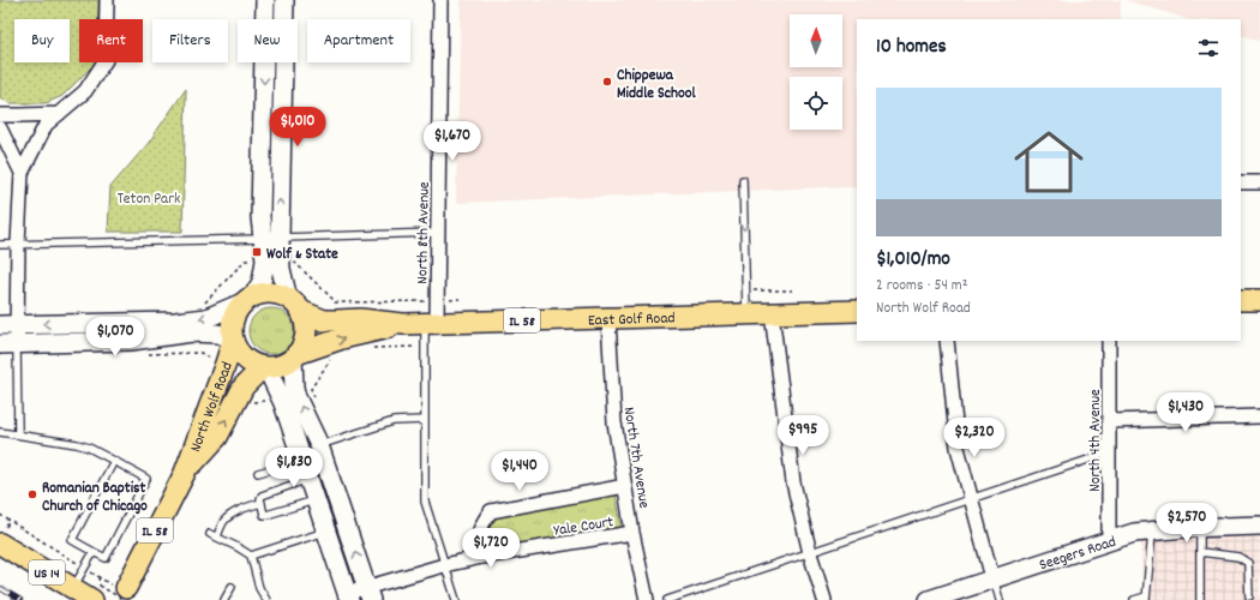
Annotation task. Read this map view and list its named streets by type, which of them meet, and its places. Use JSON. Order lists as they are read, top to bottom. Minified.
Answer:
{"streets":{"main road":["East Golf Road","IL 58","North Wolf Road","US 14"],"street":["North 8th Avenue","North 4th Avenue","North 7th Avenue","Yale Court","Seegers Road"]},"crossings":[["North 8th Avenue","East Golf Road"],["East Golf Road","IL 58"],["East Golf Road","North Wolf Road"],["East Golf Road","North 7th Avenue"],["IL 58","North Wolf Road"],["North 4th Avenue","Seegers Road"],["North 7th Avenue","Yale Court"]],"parks":["Teton Park"],"places":{"other":["Chippewa Middle School","Romanian Baptist Church of Chicago"],"transit":["Wolf & State"]},"north":"top","page":{"chip":["Buy","Rent","Filters","New","Apartment"],"heading":"10 homes","list":[{"name":"$1,010/mo","note":"2 rooms · 54 m² · North Wolf Road"}],"price":["$1,010","$1,670","$1,070","$1,430","$995","$2,320","$1,830","$1,440","$2,570","$1,720"]}}
